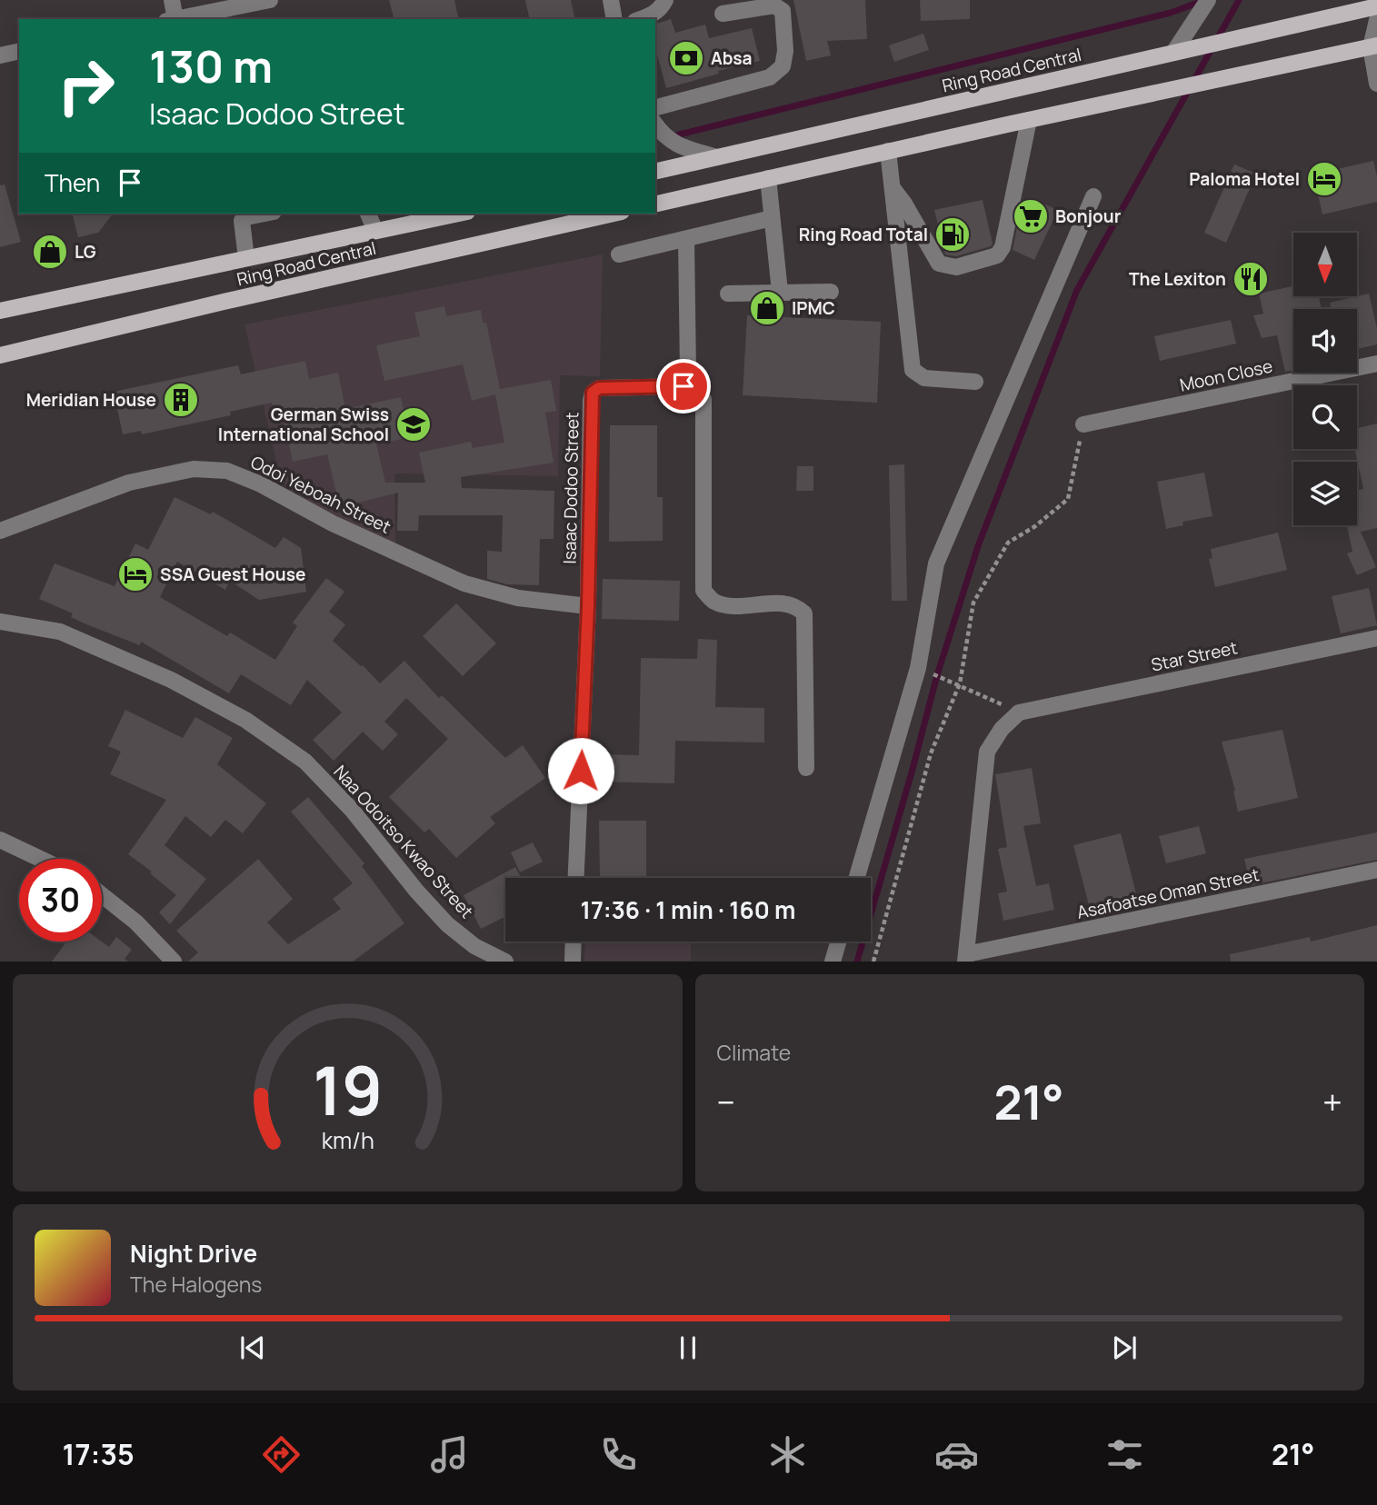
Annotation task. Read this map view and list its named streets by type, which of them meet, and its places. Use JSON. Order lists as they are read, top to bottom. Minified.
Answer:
{"streets":{"main road":["Ring Road Central"],"street":["Moon Close","Isaac Dodoo Street","Odoi Yeboah Street","Star Street","Naa Odoitso Kwao Street","Asafoatse Oman Street"]},"crossings":[["Isaac Dodoo Street","Odoi Yeboah Street"]],"places":{"bank":["Absa"],"hotel":["Paloma Hotel","SSA Guest House"],"supermarket":["Bonjour"],"fuel station":["Ring Road Total"],"shop":["LG","IPMC"],"restaurant":["The Lexiton"],"building":["Meridian House"],"school or university":["German Swiss International School"]},"north":"bottom","page":{"turn":["130 m","Isaac Dodoo Street"],"then":"Then","limit":"30","trip":"17:36 · 1 min · 160 m","tile":"Climate","heat":["−","21°","+"],"song":["Night Drive","The Halogens"],"tabs":["17:35","21°"],"gauge":["19","km/h"]}}
